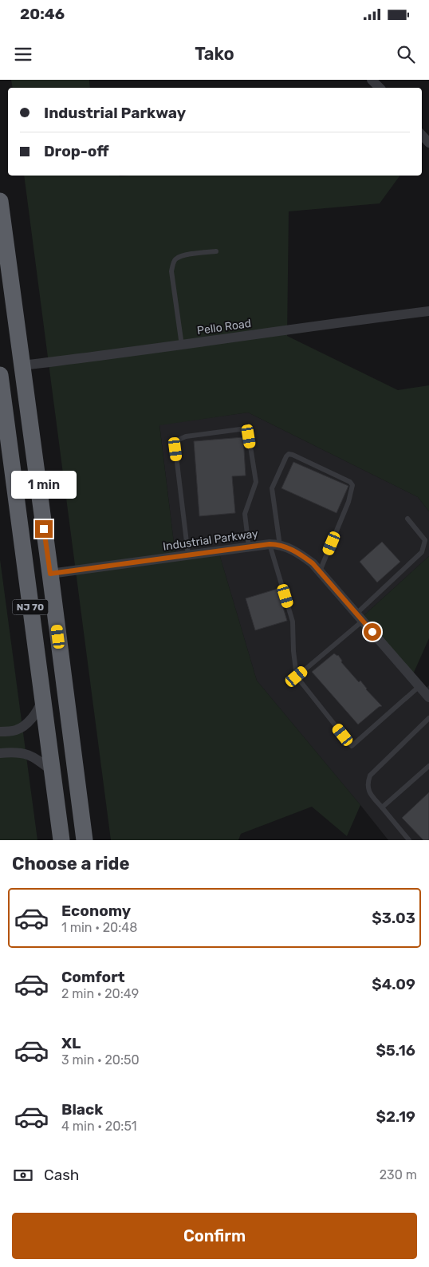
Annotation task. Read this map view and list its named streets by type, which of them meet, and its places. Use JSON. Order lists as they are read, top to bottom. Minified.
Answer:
{"streets":{"highway":["NJ 70"],"street":["Pello Road","Industrial Parkway"]},"crossings":[["Pello Road","NJ 70"],["Industrial Parkway","NJ 70"]],"page":{"status":"20:46","header":"Tako","banner":["Industrial Parkway","Drop-off"],"bubble":"1 min","heading":"Choose a ride","list":[{"name":"Economy","note":"1 min · 20:48","value":"$3.03"},{"name":"Comfort","note":"2 min · 20:49","value":"$4.09"},{"name":"XL","note":"3 min · 20:50","value":"$5.16"},{"name":"Black","note":"4 min · 20:51","value":"$2.19"}],"pay":["Cash","230 m"],"buttons":"Confirm"}}
